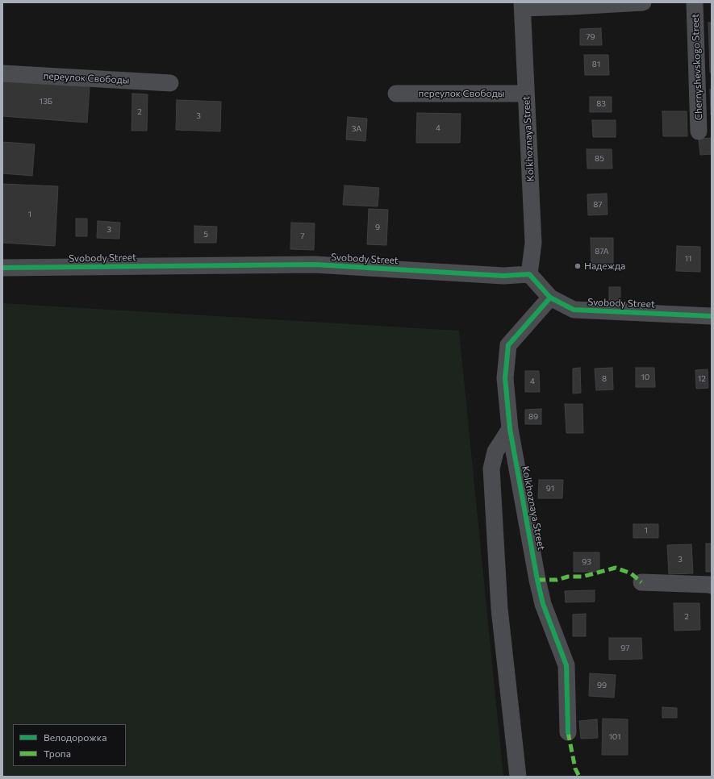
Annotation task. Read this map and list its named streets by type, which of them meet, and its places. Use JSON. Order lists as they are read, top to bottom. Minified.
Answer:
{"streets":{"street":["Chernyshevskogo Street","переулок Свободы","Kolkhoznaya Street","Svobody Street"]},"crossings":[["переулок Свободы","Kolkhoznaya Street"],["Kolkhoznaya Street","Svobody Street"]],"places":["Надежда"],"house_numbers":["79","81","13Б","83","2","3","4","3А","85","87","1","9","3","5","7","87А","11","10","8","12","4","89","91","1","3","93","2","97","99","101"],"legend":["Велодорожка","Тропа"]}
